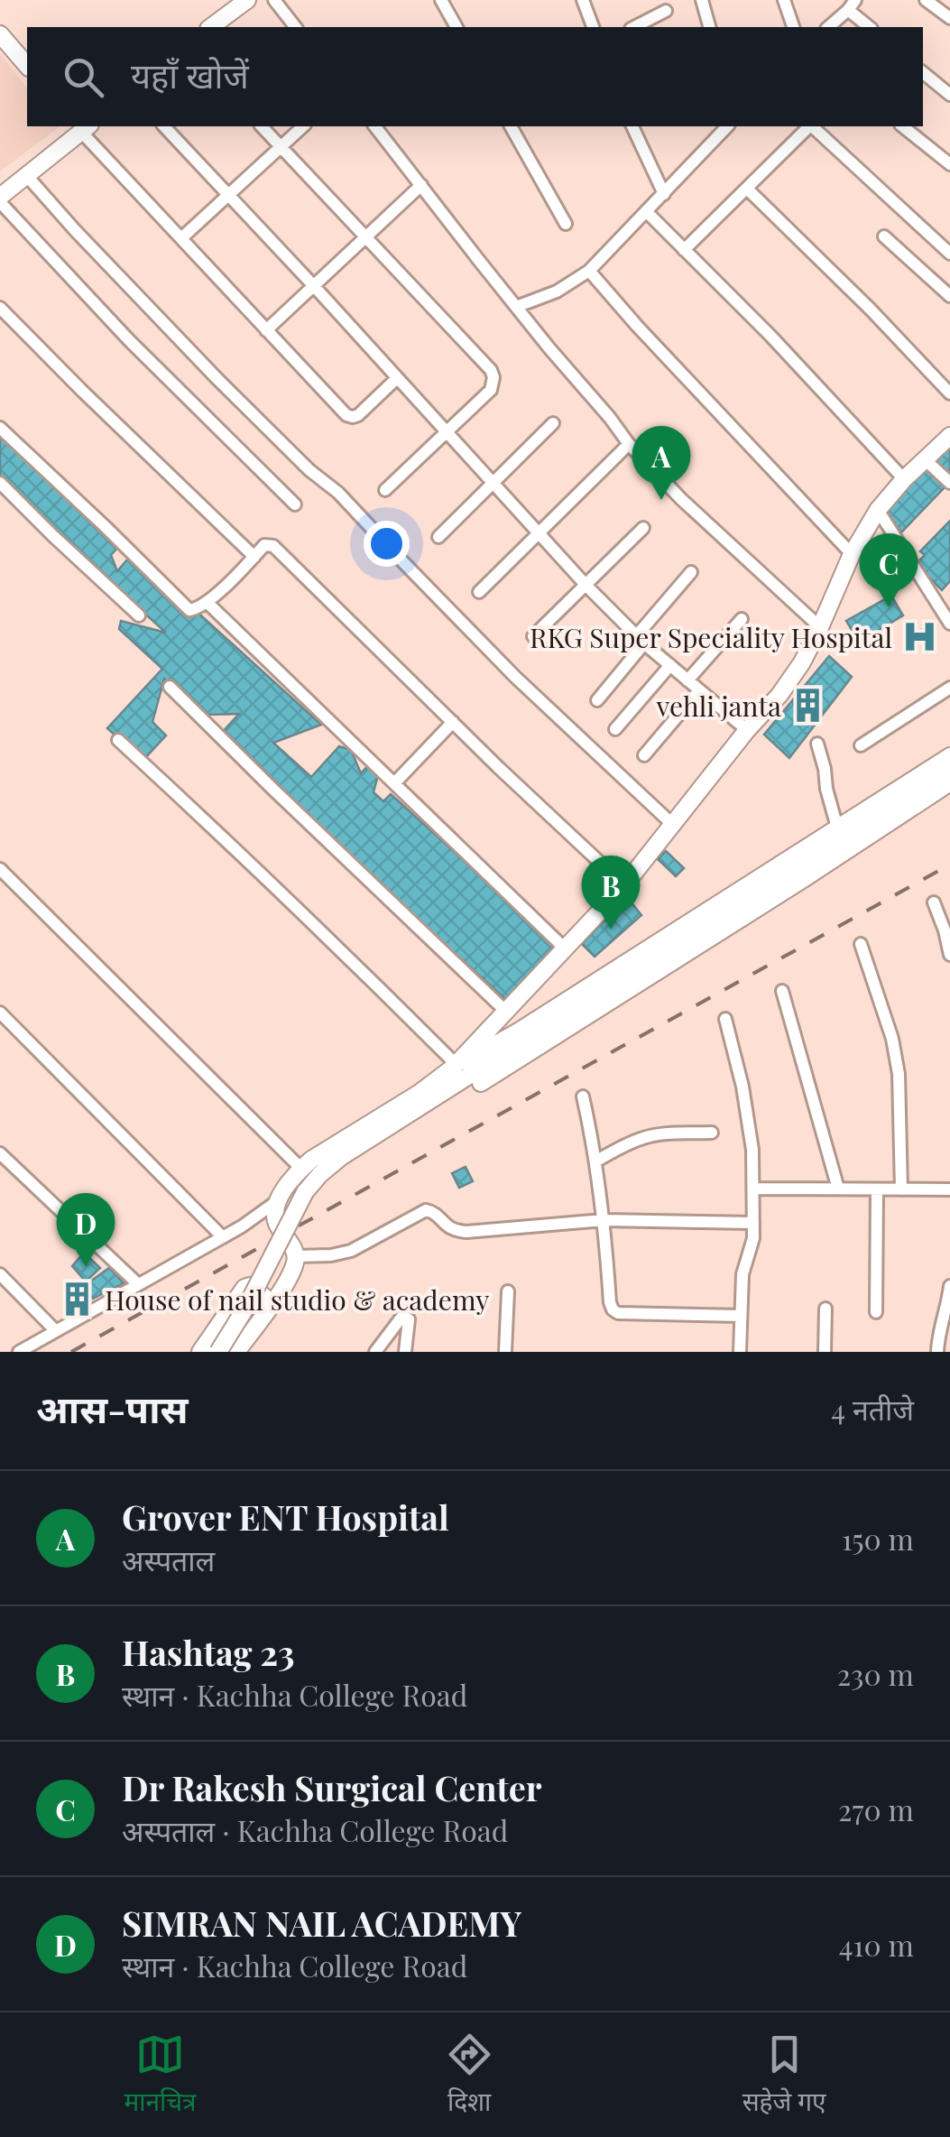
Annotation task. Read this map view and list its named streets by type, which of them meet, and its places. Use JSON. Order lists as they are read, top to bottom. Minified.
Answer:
{"places":{"hospital":["RKG Super Speciality Hospital"],"building":["vehli janta","House of nail studio & academy"]},"page":{"search":"यहाँ खोजें","pins":["A","C","B","D"],"heading":["आस-पास","4 नतीजे"],"list":[{"mark":"A","name":"Grover ENT Hospital","note":"अस्पताल","value":"150 m"},{"mark":"B","name":"Hashtag 23","note":"स्थान · Kachha College Road","value":"230 m"},{"mark":"C","name":"Dr Rakesh Surgical Center","note":"अस्पताल · Kachha College Road","value":"270 m"},{"mark":"D","name":"SIMRAN NAIL ACADEMY","note":"स्थान · Kachha College Road","value":"410 m"}],"nav":["मानचित्र","दिशा","सहेजे गए"]}}
